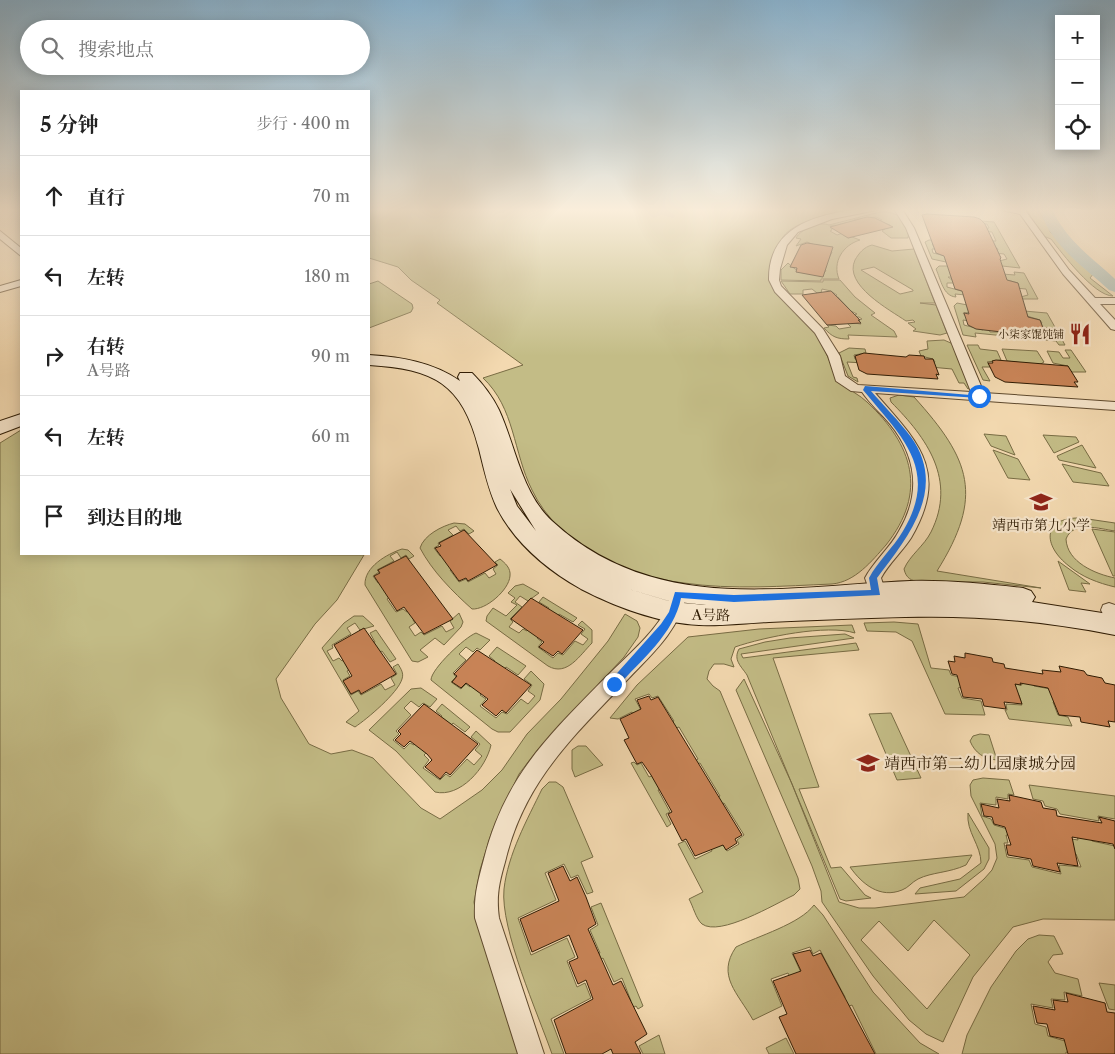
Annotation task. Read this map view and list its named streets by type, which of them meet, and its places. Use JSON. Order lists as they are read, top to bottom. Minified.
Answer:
{"streets":{"street":["A号路"]},"places":{"restaurant":["小柒家馄饨铺"],"school or university":["靖西市第九小学","靖西市第二幼儿园康城分园"]},"page":{"map_buttons":["+","−"],"search":"搜索地点","heading":["5 分钟","步行 · 400 m"],"list":[["直行","70 m"],["左转","180 m"],["右转","A号路","90 m"],["左转","60 m"],"到达目的地"]}}
